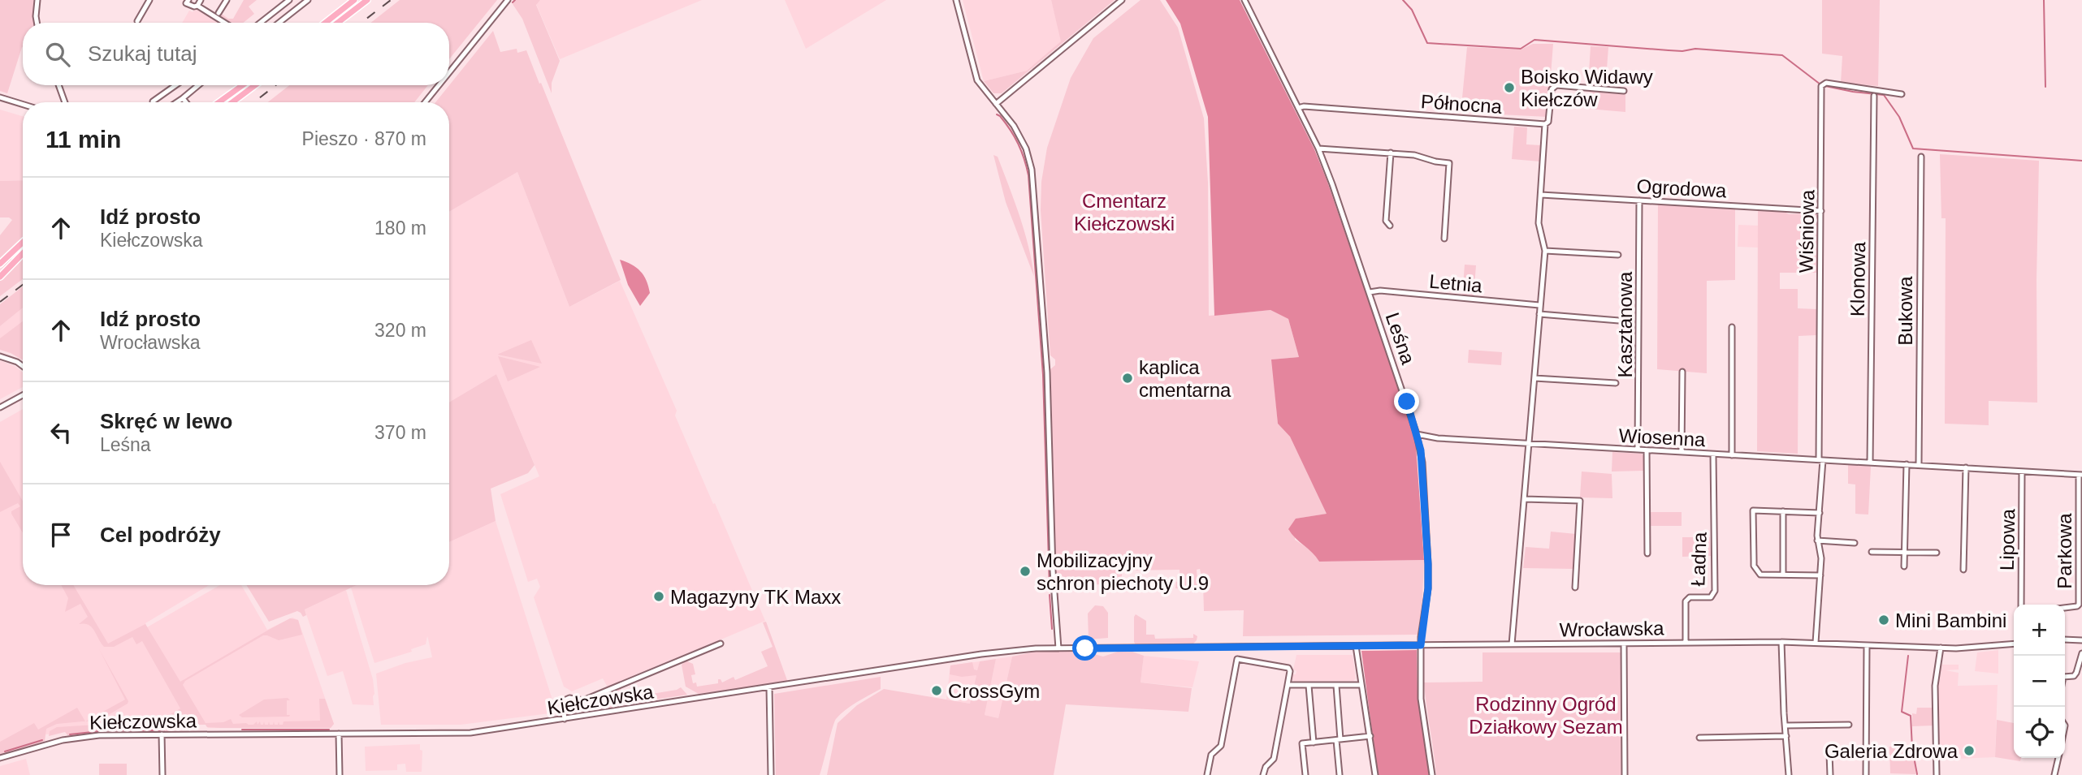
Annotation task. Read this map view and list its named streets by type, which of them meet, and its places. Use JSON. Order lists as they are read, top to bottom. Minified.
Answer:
{"streets":{"street":["Północna","Ogrodowa","Wiśniowa","Klonowa","Letnia","Bukowa","Kasztanowa","Leśna","Wiosenna","Lipowa","Parkowa","Ładna","Wrocławska","Kiełczowska"]},"crossings":[["Północna","Leśna"],["Ogrodowa","Wiśniowa"],["Ogrodowa","Kasztanowa"],["Wiśniowa","Wiosenna"],["Wiśniowa","Wrocławska"],["Klonowa","Wiosenna"],["Letnia","Leśna"],["Bukowa","Wiosenna"],["Kasztanowa","Wiosenna"],["Leśna","Wiosenna"],["Leśna","Wrocławska"],["Wiosenna","Lipowa"],["Wiosenna","Parkowa"],["Wiosenna","Ładna"],["Ładna","Wrocławska"],["Wrocławska","Kiełczowska"]],"parks":["Cmentarz Kiełczowski","Rodzinny Ogród Działkowy Sezam"],"places":["Boisko Widawy Kiełczów","kaplica cmentarna","Mobilizacyjny schron piechoty U.9","Magazyny TK Maxx","Mini Bambini","CrossGym","Galeria Zdrowa"],"page":{"search":"Szukaj tutaj","heading":["11 min","Pieszo · 870 m"],"list":[["Idź prosto","Kiełczowska","180 m"],["Idź prosto","Wrocławska","320 m"],["Skręć w lewo","Leśna","370 m"],"Cel podróży"],"map_buttons":["+","−"]}}
